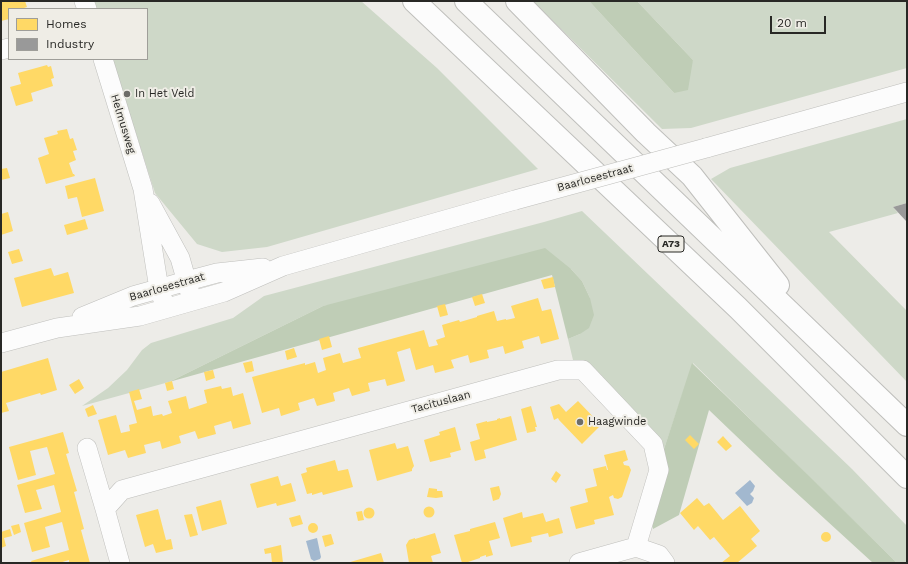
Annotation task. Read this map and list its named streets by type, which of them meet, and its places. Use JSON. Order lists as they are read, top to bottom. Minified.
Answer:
{"streets":{"highway":["A73"],"street":["Helmusweg","Baarlosestraat","Tacituslaan"]},"crossings":[["Helmusweg","Baarlosestraat"]],"places":["In Het Veld","Haagwinde"],"legend":["Homes","Industry"],"scale_bar":"20 m"}
